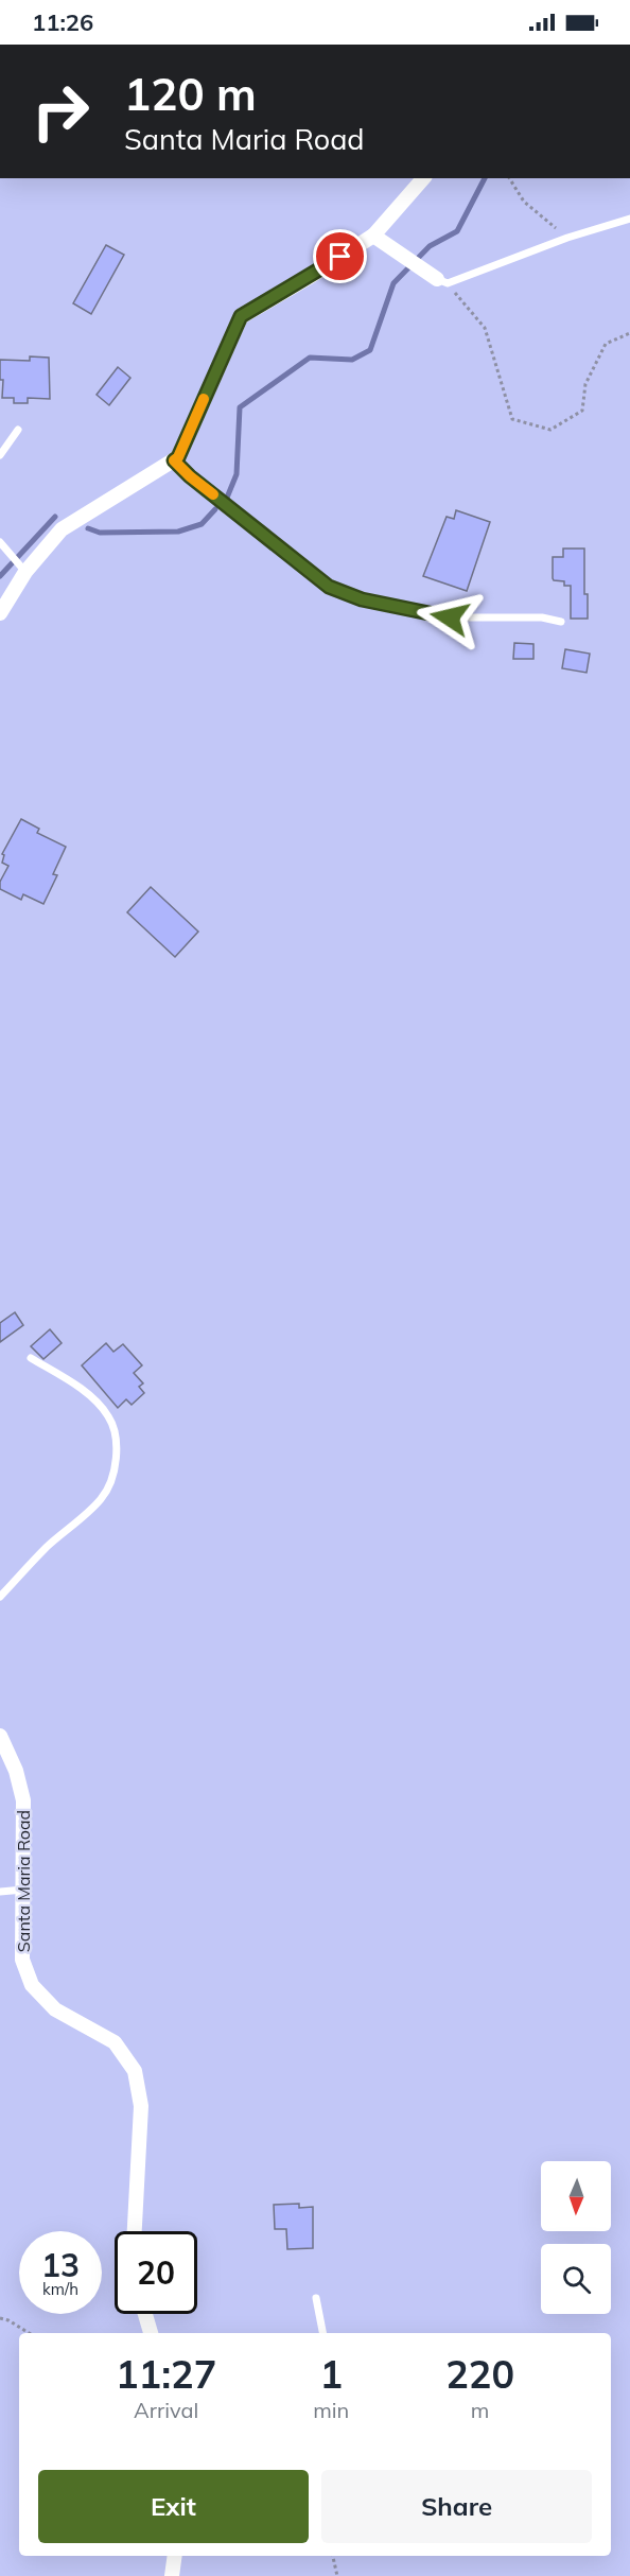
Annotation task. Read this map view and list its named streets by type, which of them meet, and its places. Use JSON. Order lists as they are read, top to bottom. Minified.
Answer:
{"streets":{"street":["Santa Maria Road"]},"north":"bottom","page":{"status":"11:26","turn":["120 m","Santa Maria Road"],"speed":"13 km/h","limit":"20","eta":["11:27","Arrival","1","min","220","m"],"buttons":["Exit","Share"]}}
